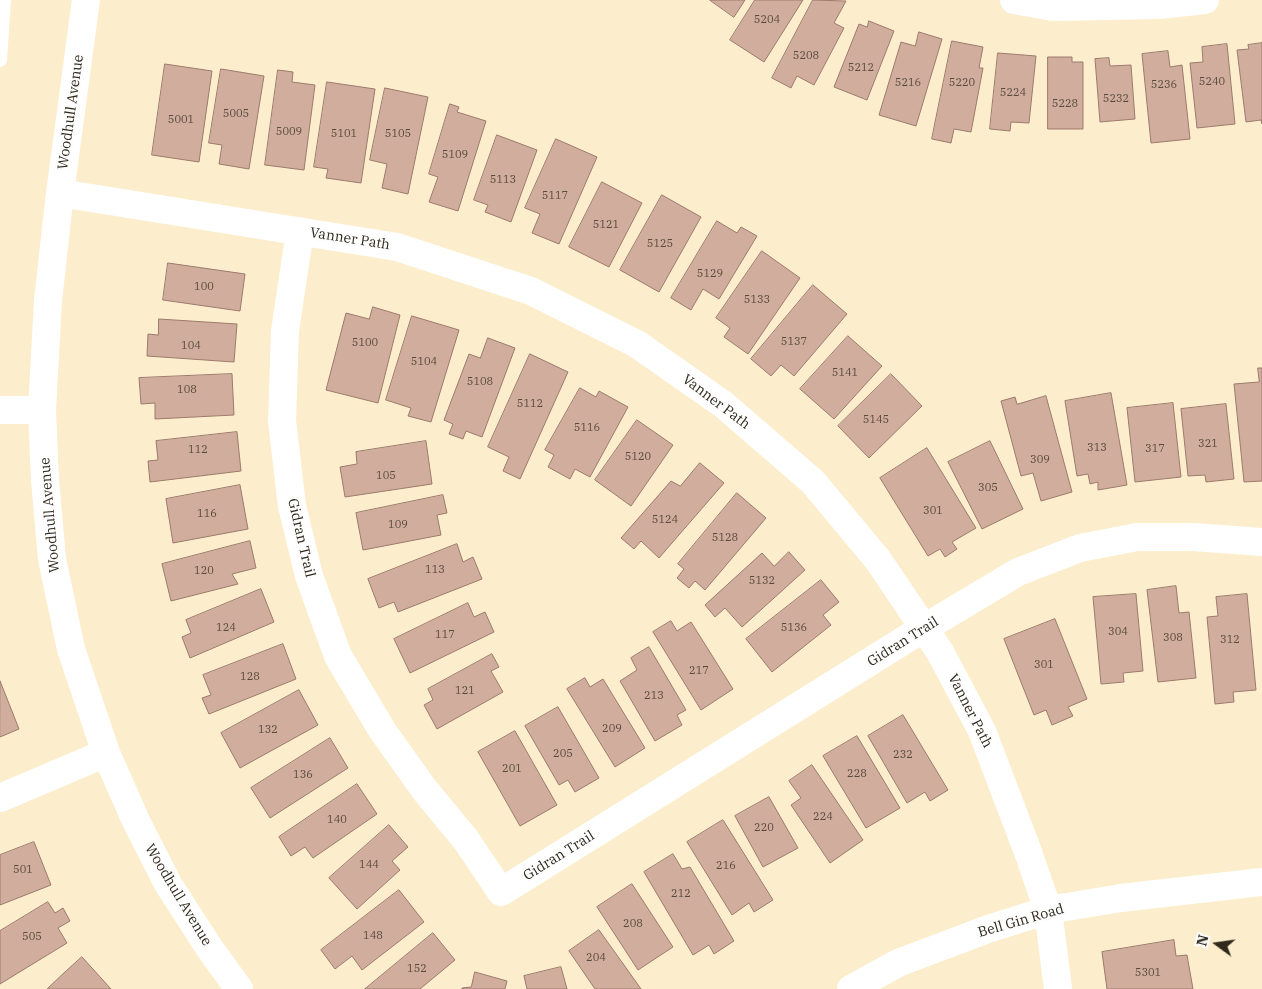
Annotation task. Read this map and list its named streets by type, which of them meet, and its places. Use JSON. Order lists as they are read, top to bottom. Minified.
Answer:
{"streets":{"street":["Woodhull Avenue","Vanner Path","Gidran Trail","Bell Gin Road"]},"crossings":[["Woodhull Avenue","Vanner Path"],["Vanner Path","Gidran Trail"],["Vanner Path","Bell Gin Road"]],"house_numbers":["5204","5208","5212","5240","5216","5220","5236","5224","5232","5228","5005","5001","5009","5101","5105","5109","5113","5117","5121","5125","5129","100","5133","5137","5100","104","5104","5141","5108","108","5112","5145","5116","321","313","317","112","5120","309","105","305","301","116","5124","109","5128","113","120","5132","124","5136","304","117","308","312","301","217","128","121","213","209","132","205","232","201","228","136","224","140","220","144","216","501","212","208","148","505","204","152","5301"],"north":"left"}
